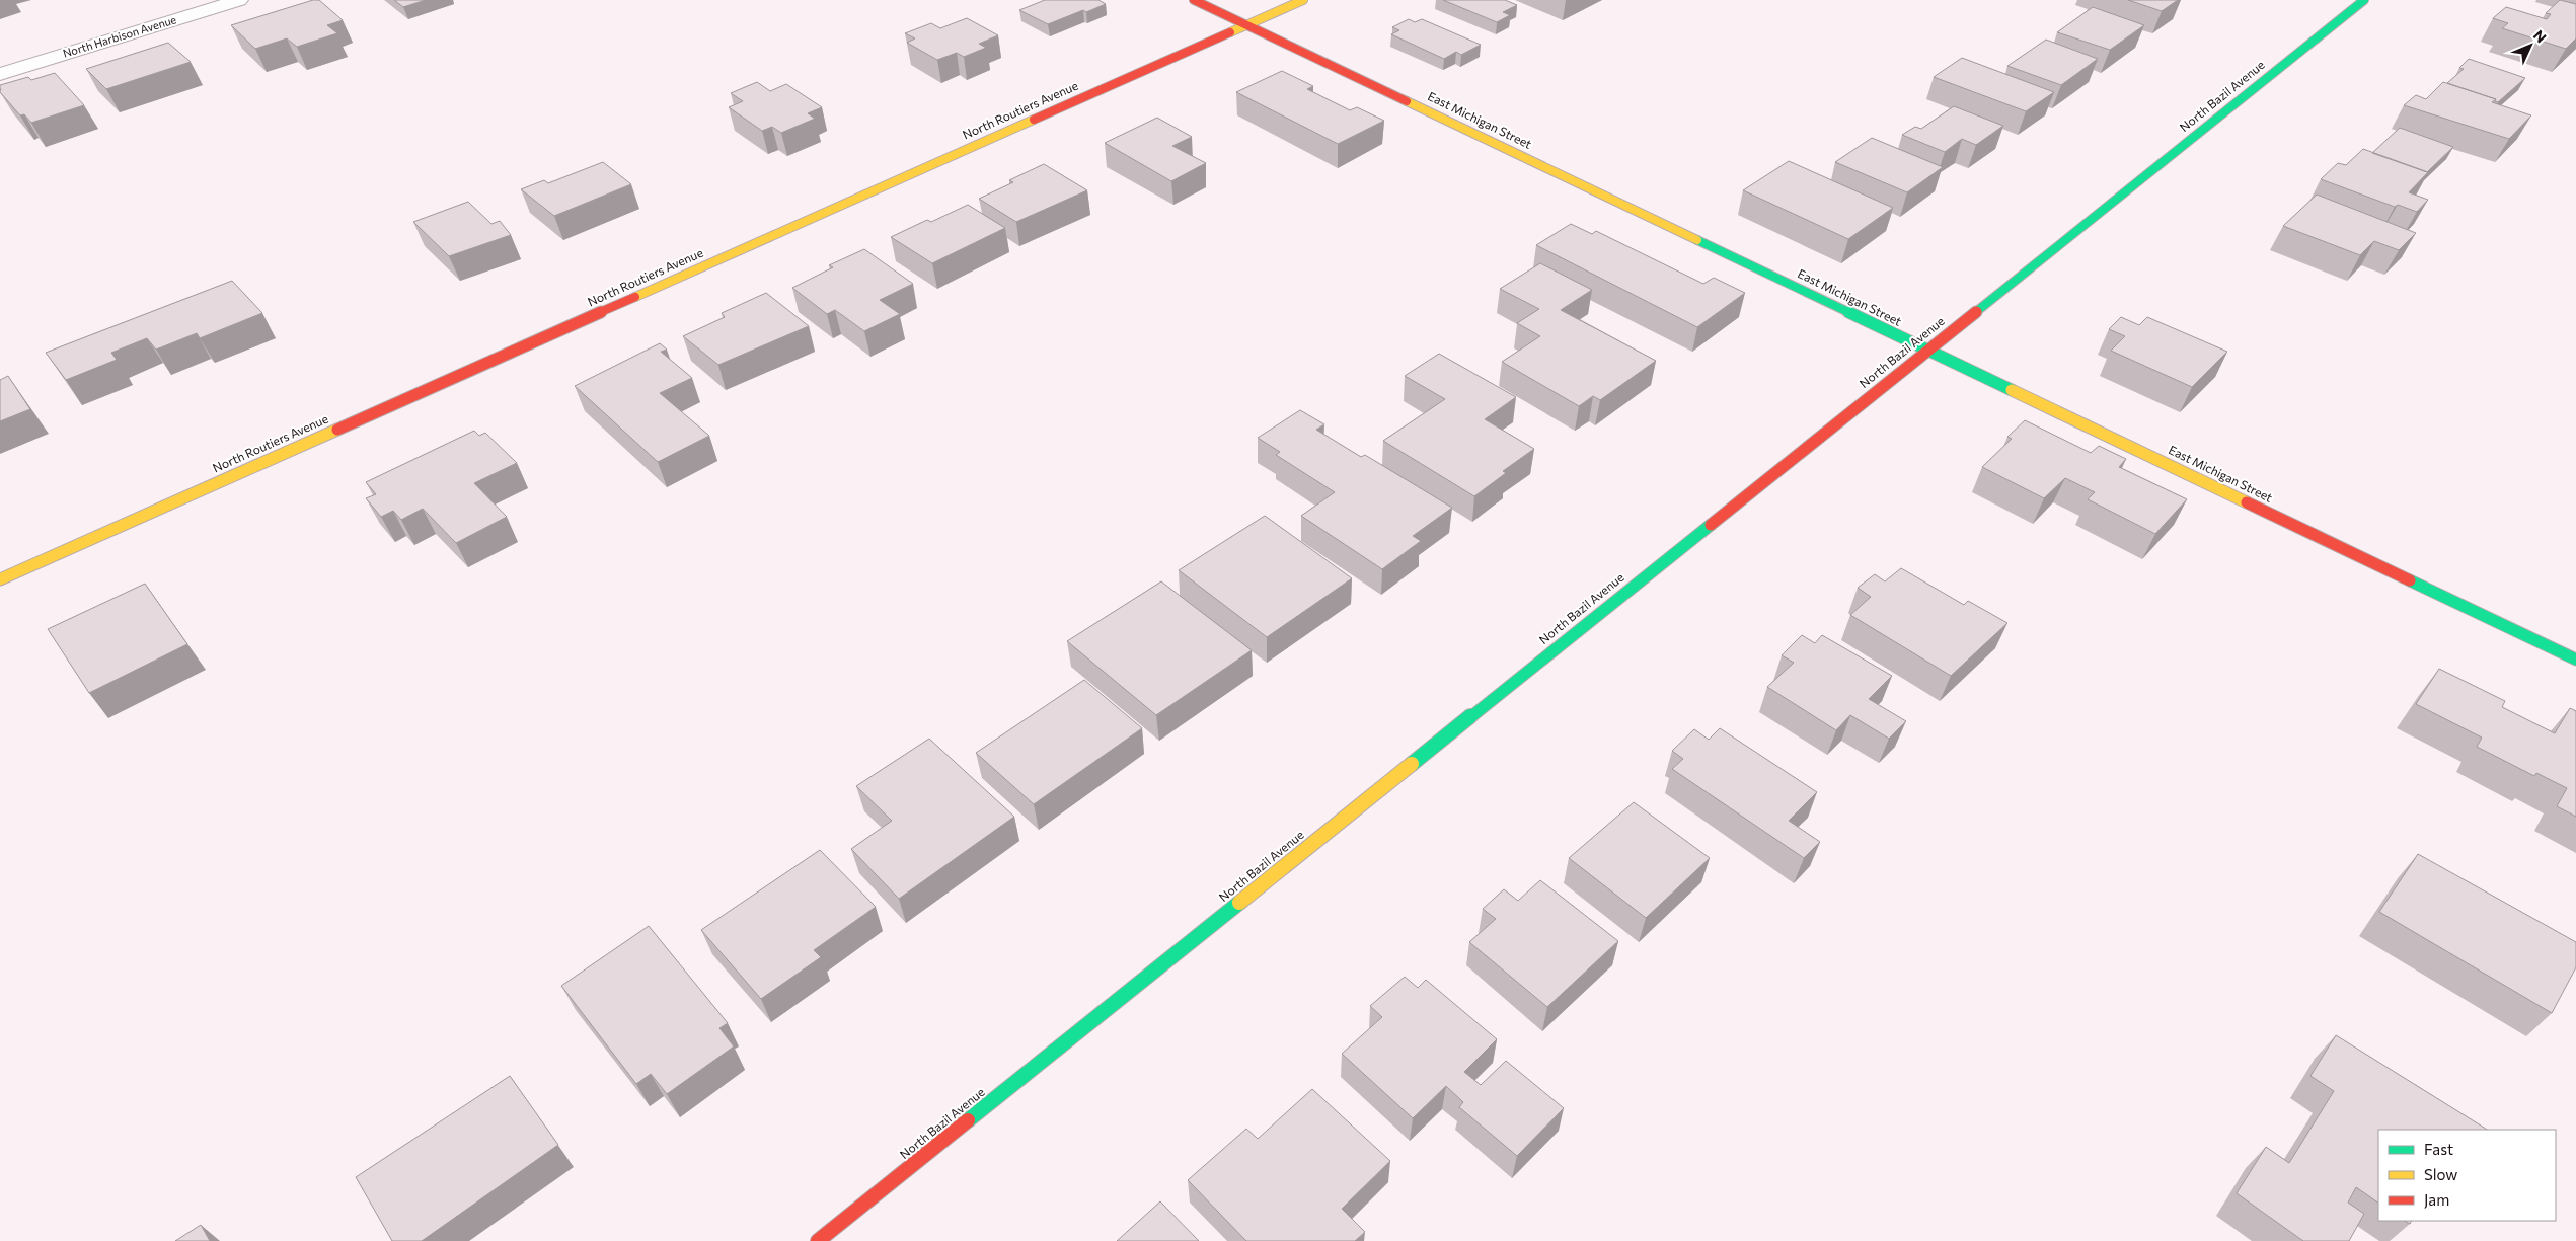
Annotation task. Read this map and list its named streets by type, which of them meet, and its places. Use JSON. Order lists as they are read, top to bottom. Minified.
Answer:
{"streets":{"street":["North Harbison Avenue","North Bazil Avenue","North Routiers Avenue","East Michigan Street"]},"crossings":[["North Bazil Avenue","East Michigan Street"],["North Routiers Avenue","East Michigan Street"]],"legend":["Fast","Slow","Jam"],"north":"top right"}
